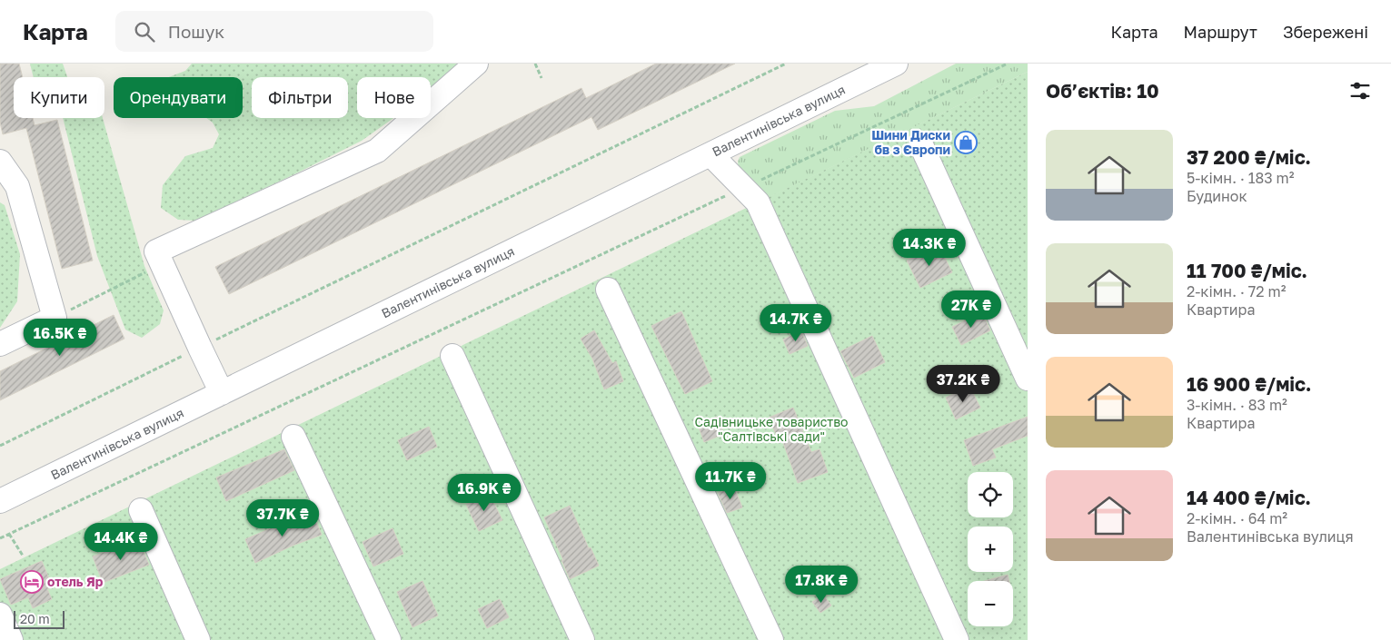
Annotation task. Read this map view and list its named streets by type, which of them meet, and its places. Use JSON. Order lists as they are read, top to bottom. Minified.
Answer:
{"streets":{"street":["Валентинівська вулиця"]},"parks":["Садівницьке товариство \"Салтівські сади\""],"places":{"shop":["Шини Диски бв з Європи"],"hotel":["отель Яр"]},"scale_bar":"20 m","page":{"header":"Карта","search":"Пошук","nav":["Карта","Маршрут","Збережені"],"heading":"Об’єктів: 10","chip":["Купити","Орендувати","Фільтри","Нове"],"list":[{"name":"37 200 ₴/міс.","note":"5-кімн. · 183 m² · Будинок"},{"name":"11 700 ₴/міс.","note":"2-кімн. · 72 m² · Квартира"},{"name":"16 900 ₴/міс.","note":"3-кімн. · 83 m² · Квартира"},{"name":"14 400 ₴/міс.","note":"2-кімн. · 64 m² · Валентинівська вулиця"}],"price":["14.3K ₴","27K ₴","14.7K ₴","16.5K ₴","37.2K ₴","11.7K ₴","16.9K ₴","37.7K ₴","14.4K ₴","17.8K ₴"],"map_buttons":["+","−"],"scale":"20 m"}}
